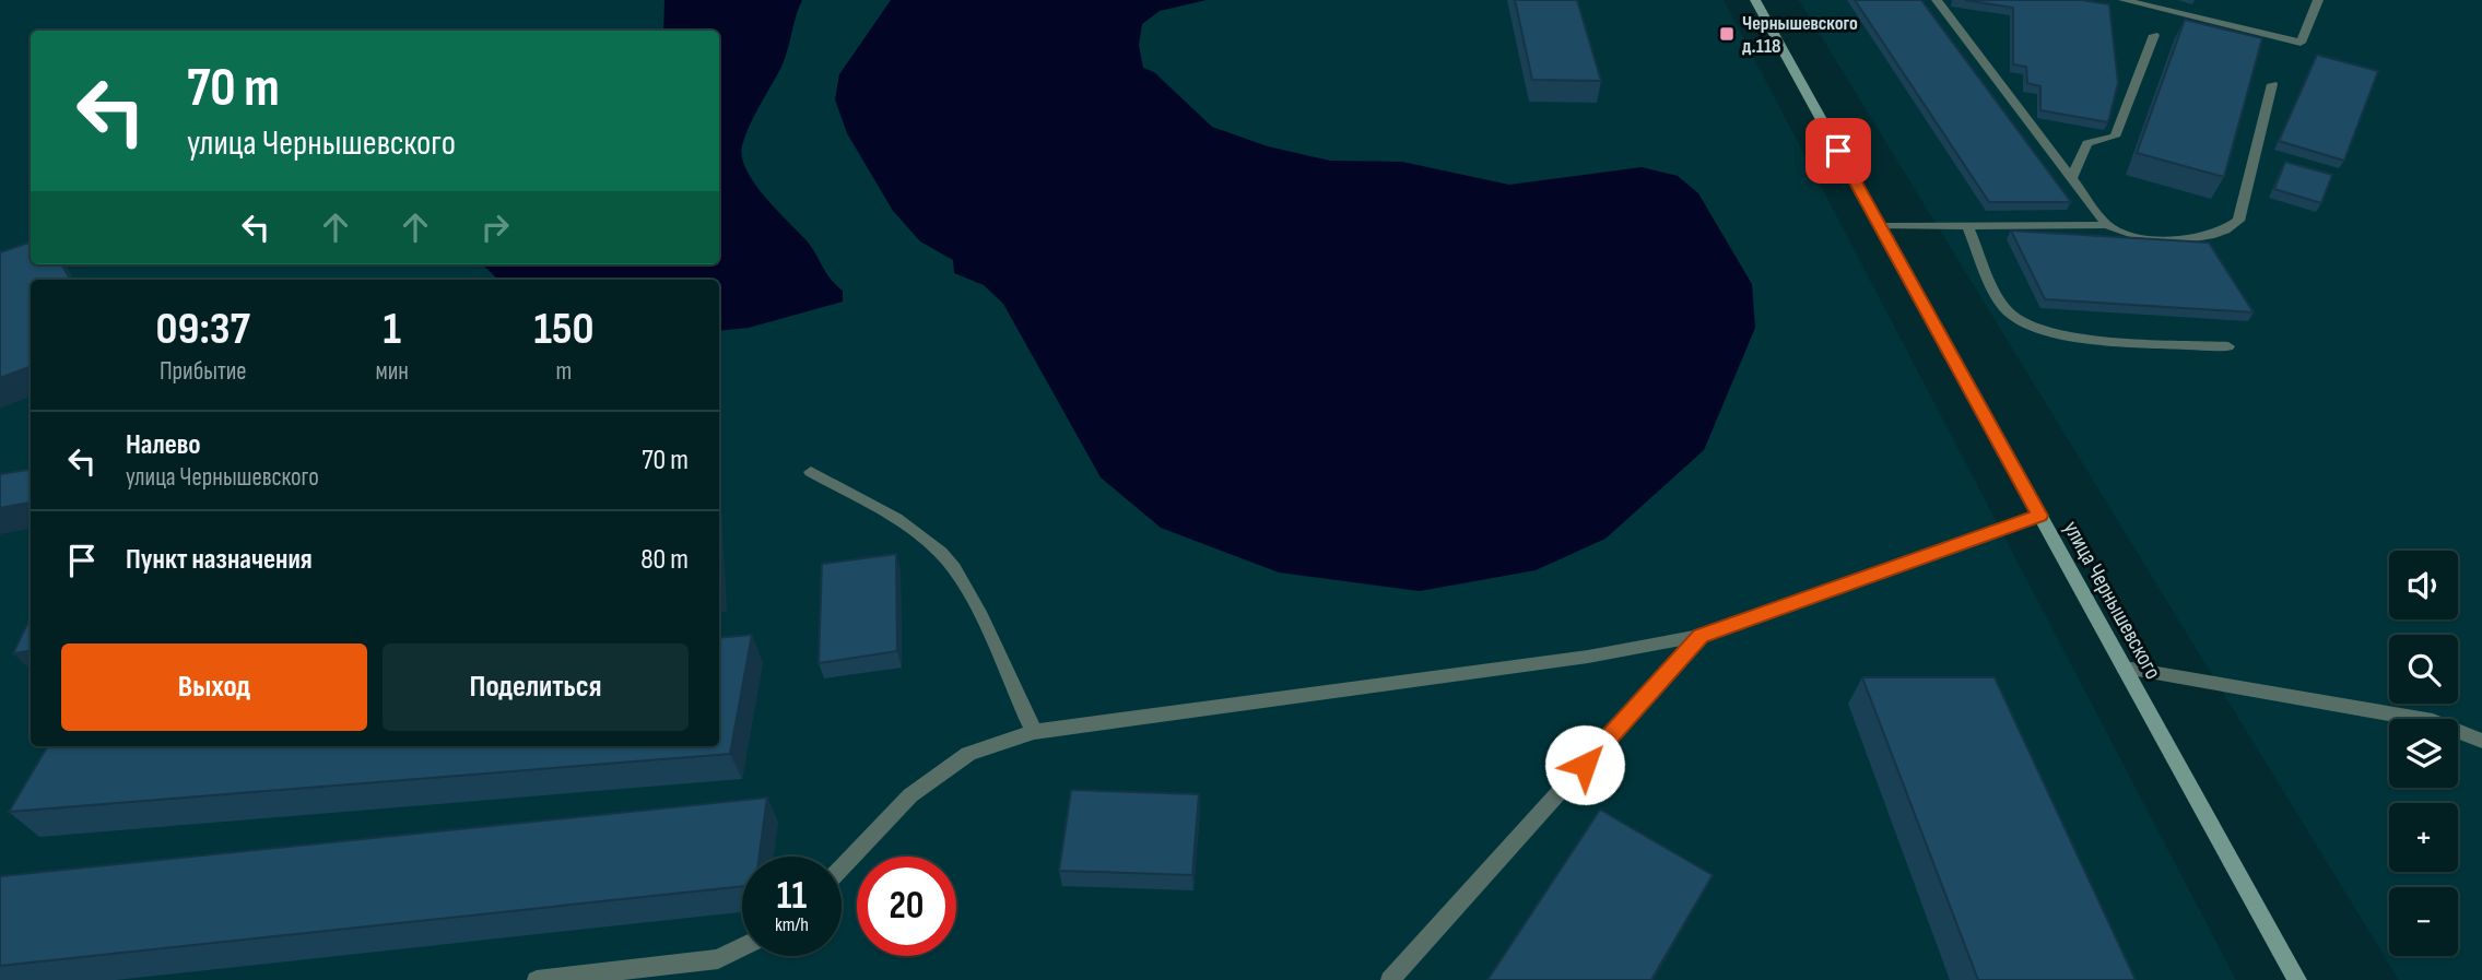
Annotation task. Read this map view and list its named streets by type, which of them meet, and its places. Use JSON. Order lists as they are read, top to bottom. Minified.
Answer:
{"streets":{"main road":["улица Чернышевского"]},"places":{"transit":["Чернышевского д.118"]},"page":{"turn":["70 m","улица Чернышевского"],"eta":["09:37","Прибытие","1","мин","150","m"],"list":[{"name":"Налево","note":"улица Чернышевского","value":"70 m"},{"name":"Пункт назначения","value":"80 m"}],"map_buttons":["+","−"],"buttons":["Выход","Поделиться"],"speed":"11 km/h","limit":"20"}}
